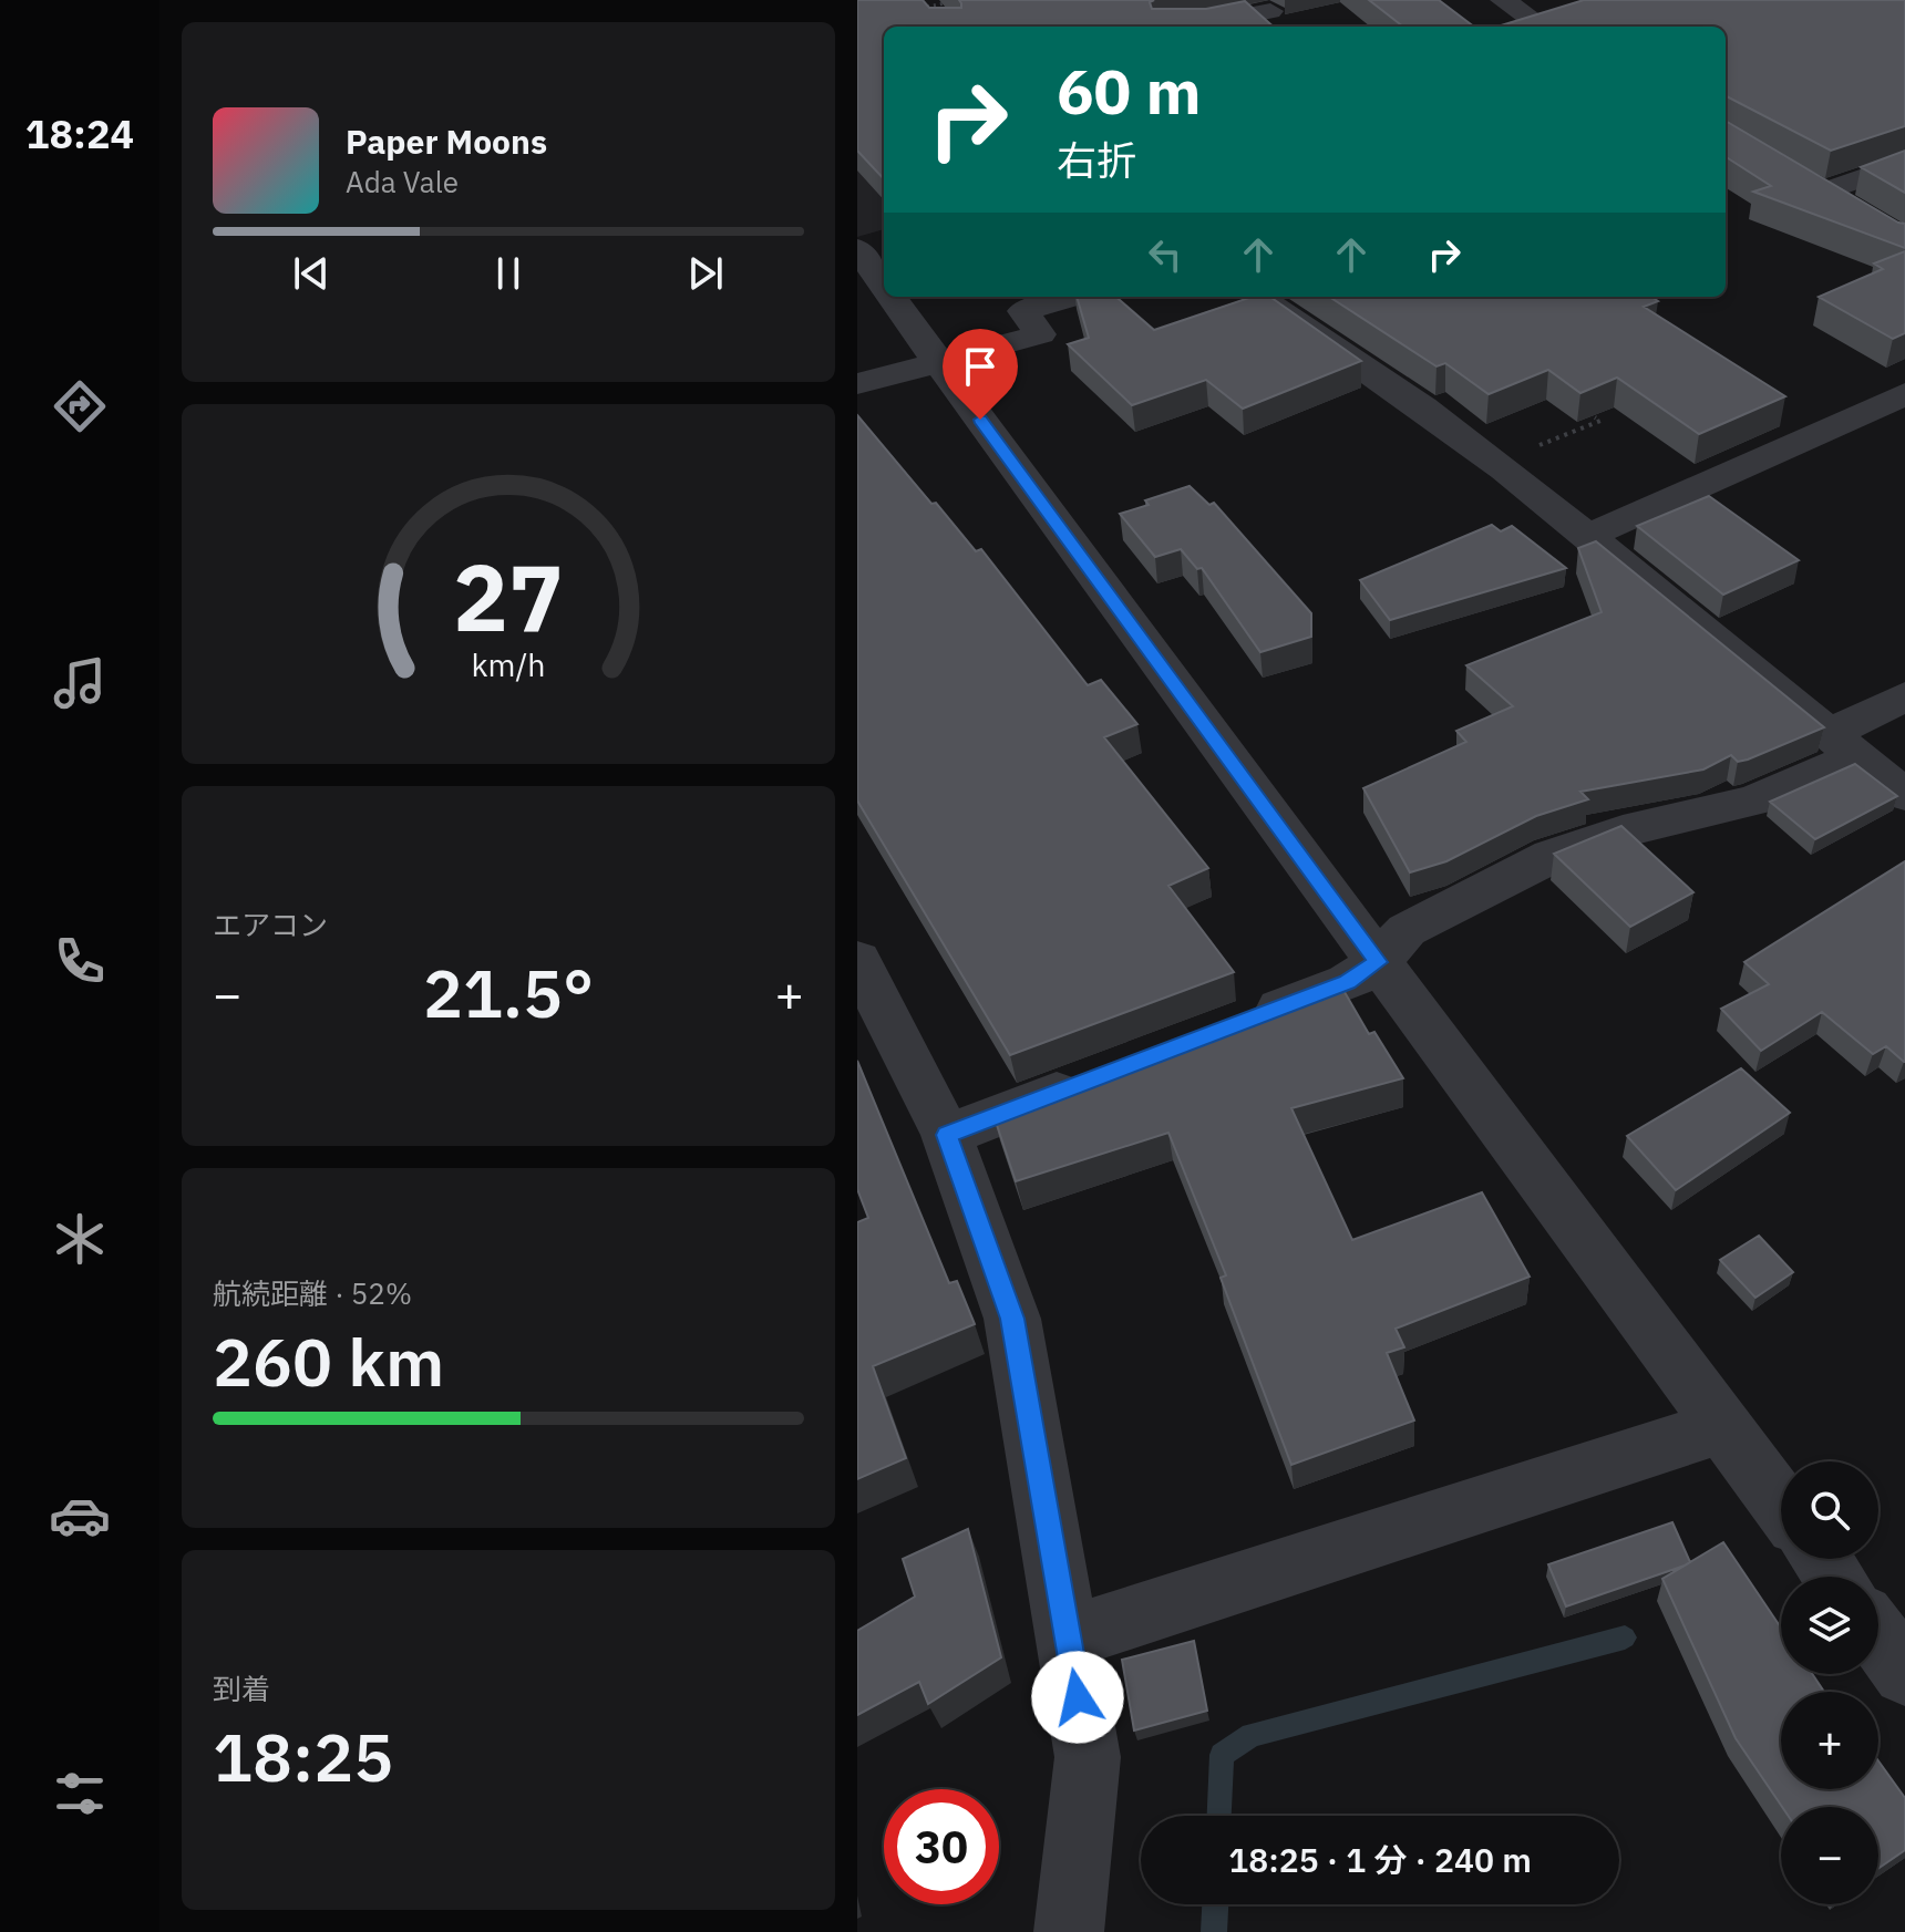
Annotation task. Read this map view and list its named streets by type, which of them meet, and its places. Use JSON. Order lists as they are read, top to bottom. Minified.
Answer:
{"page":{"tabs":"18:24","turn":["60 m","右折"],"song":["Paper Moons","Ada Vale"],"tile":["エアコン",["航続距離 · 52%","260 km"],["到着","18:25"]],"heat":["−","21.5°","+"],"map_buttons":["+","−"],"limit":"30","trip":"18:25 · 1 分 · 240 m","gauge":["27","km/h"]}}
